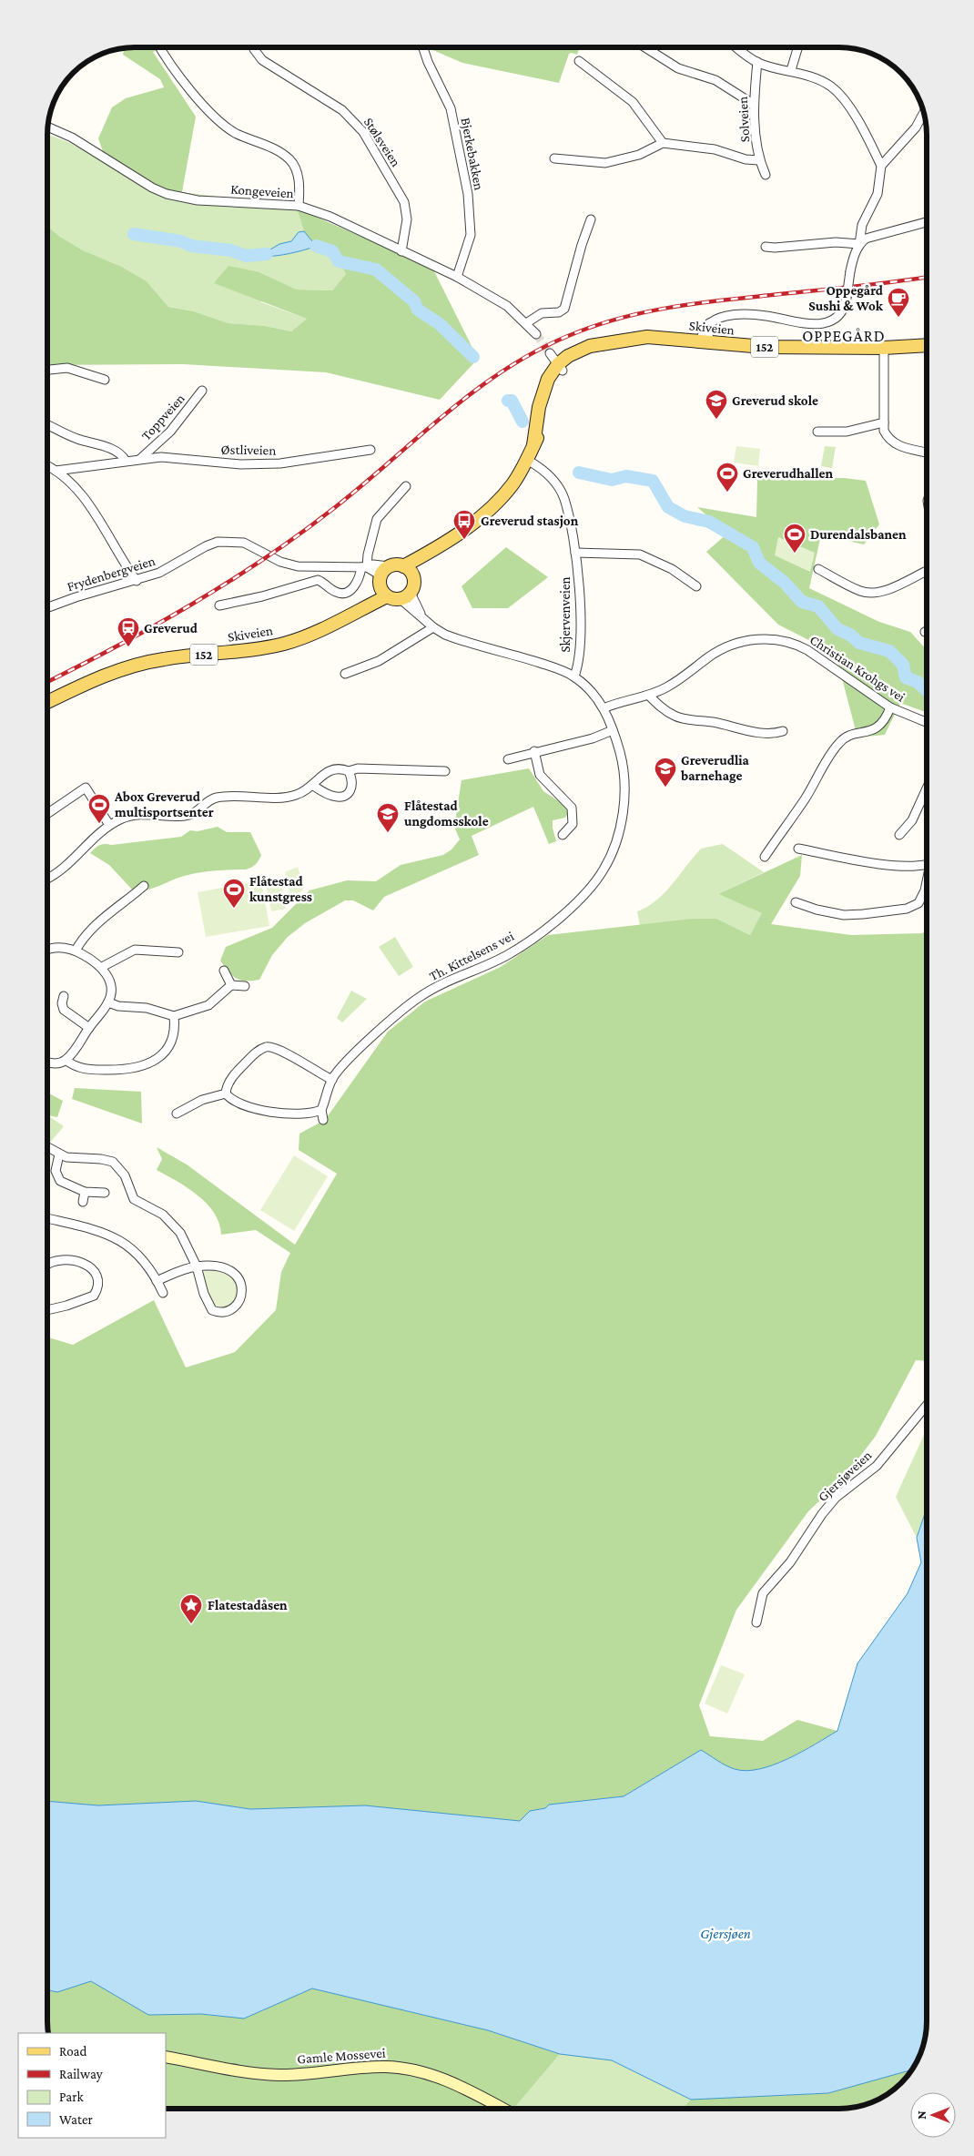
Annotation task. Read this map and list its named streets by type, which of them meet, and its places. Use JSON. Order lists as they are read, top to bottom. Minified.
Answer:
{"streets":{"main road":["Skiveien","152","Gamle Mossevei"],"street":["Solveien","Stølsveien","Bjerkebakken","Kongeveien","Toppveien","Østliveien","Frydenbergveien","Skjervenveien","Christian Krohgs vei","Th. Kittelsens vei","Gjersjøveien"]},"crossings":[["Stølsveien","Kongeveien"],["Bjerkebakken","Kongeveien"],["Skiveien","152"],["Skiveien","Frydenbergveien"],["Skiveien","Skjervenveien"],["152","Frydenbergveien"],["152","Th. Kittelsens vei"],["Toppveien","Østliveien"],["Skjervenveien","Th. Kittelsens vei"],["Christian Krohgs vei","Th. Kittelsens vei"]],"districts":["OPPEGÅRD"],"water":["Gjersjøen"],"places":{"cafe":["Oppegård Sushi & Wok"],"school or university":["Greverud skole","Greverudlia barnehage","Flåtestad ungdomsskole"],"sports":["Greverudhallen","Durendalsbanen","Abox Greverud multisportsenter","Flåtestad kunstgress"],"bus stop":["Greverud stasjon"],"station":["Greverud"],"place":["Flatestadåsen"]},"legend":["Road","Railway","Park","Water"],"north":"left"}
